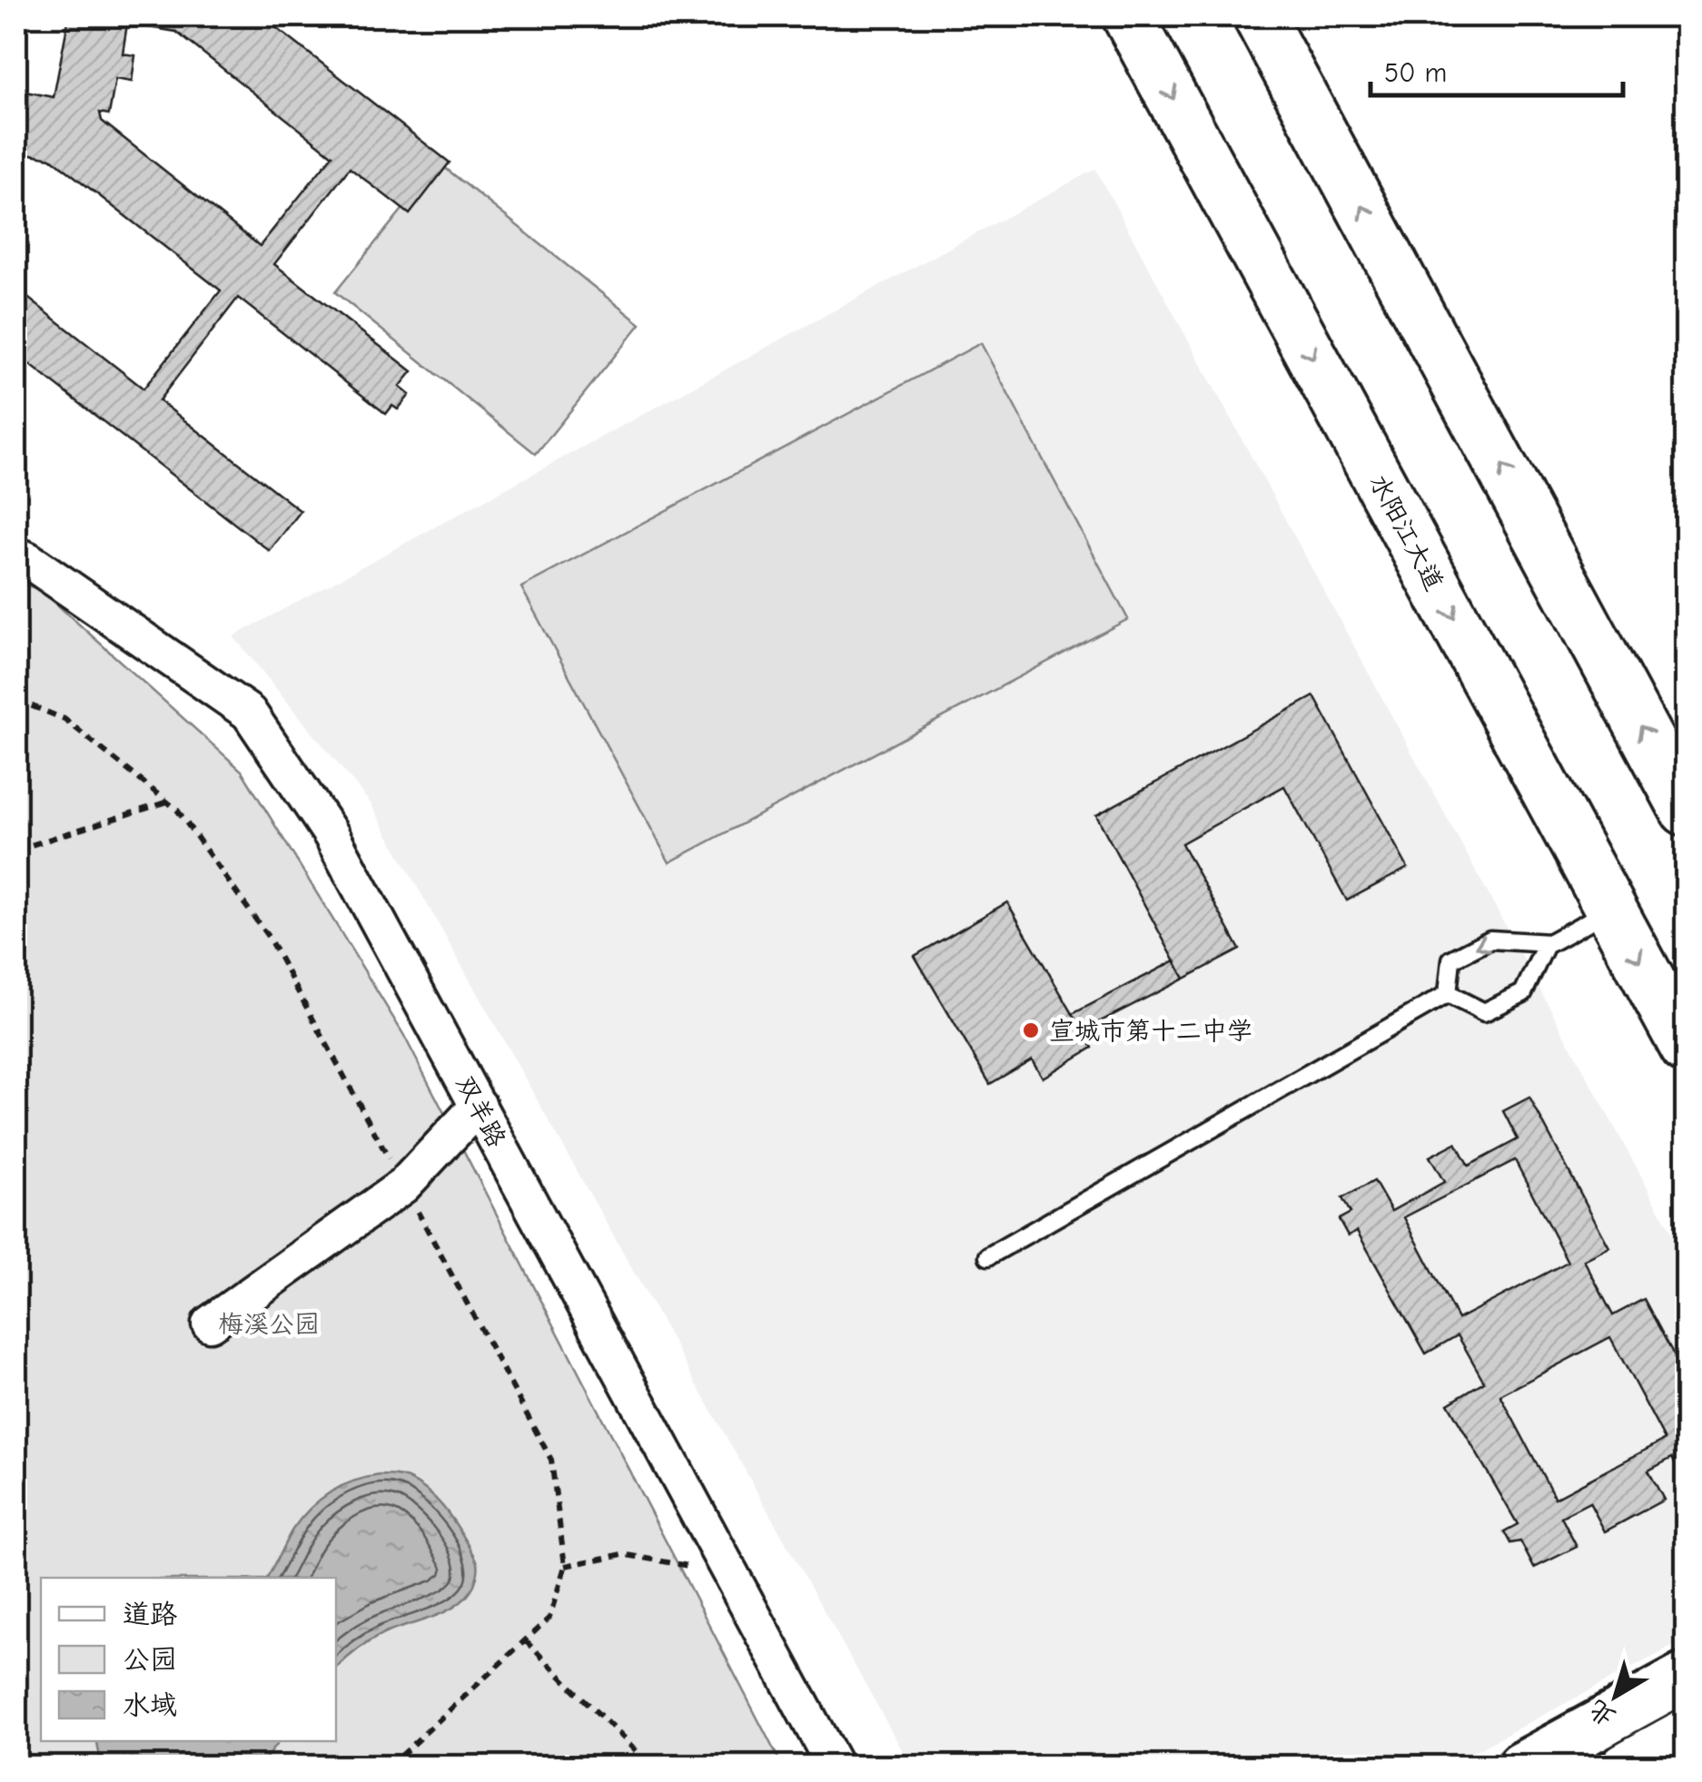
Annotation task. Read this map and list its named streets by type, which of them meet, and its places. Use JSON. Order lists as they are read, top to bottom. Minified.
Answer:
{"streets":{"main road":["水阳江大道"],"street":["双羊路"]},"parks":["梅溪公园"],"places":["宣城市第十二中学"],"legend":["道路","公园","水域"],"scale_bar":"50 m","north":"bottom left"}
